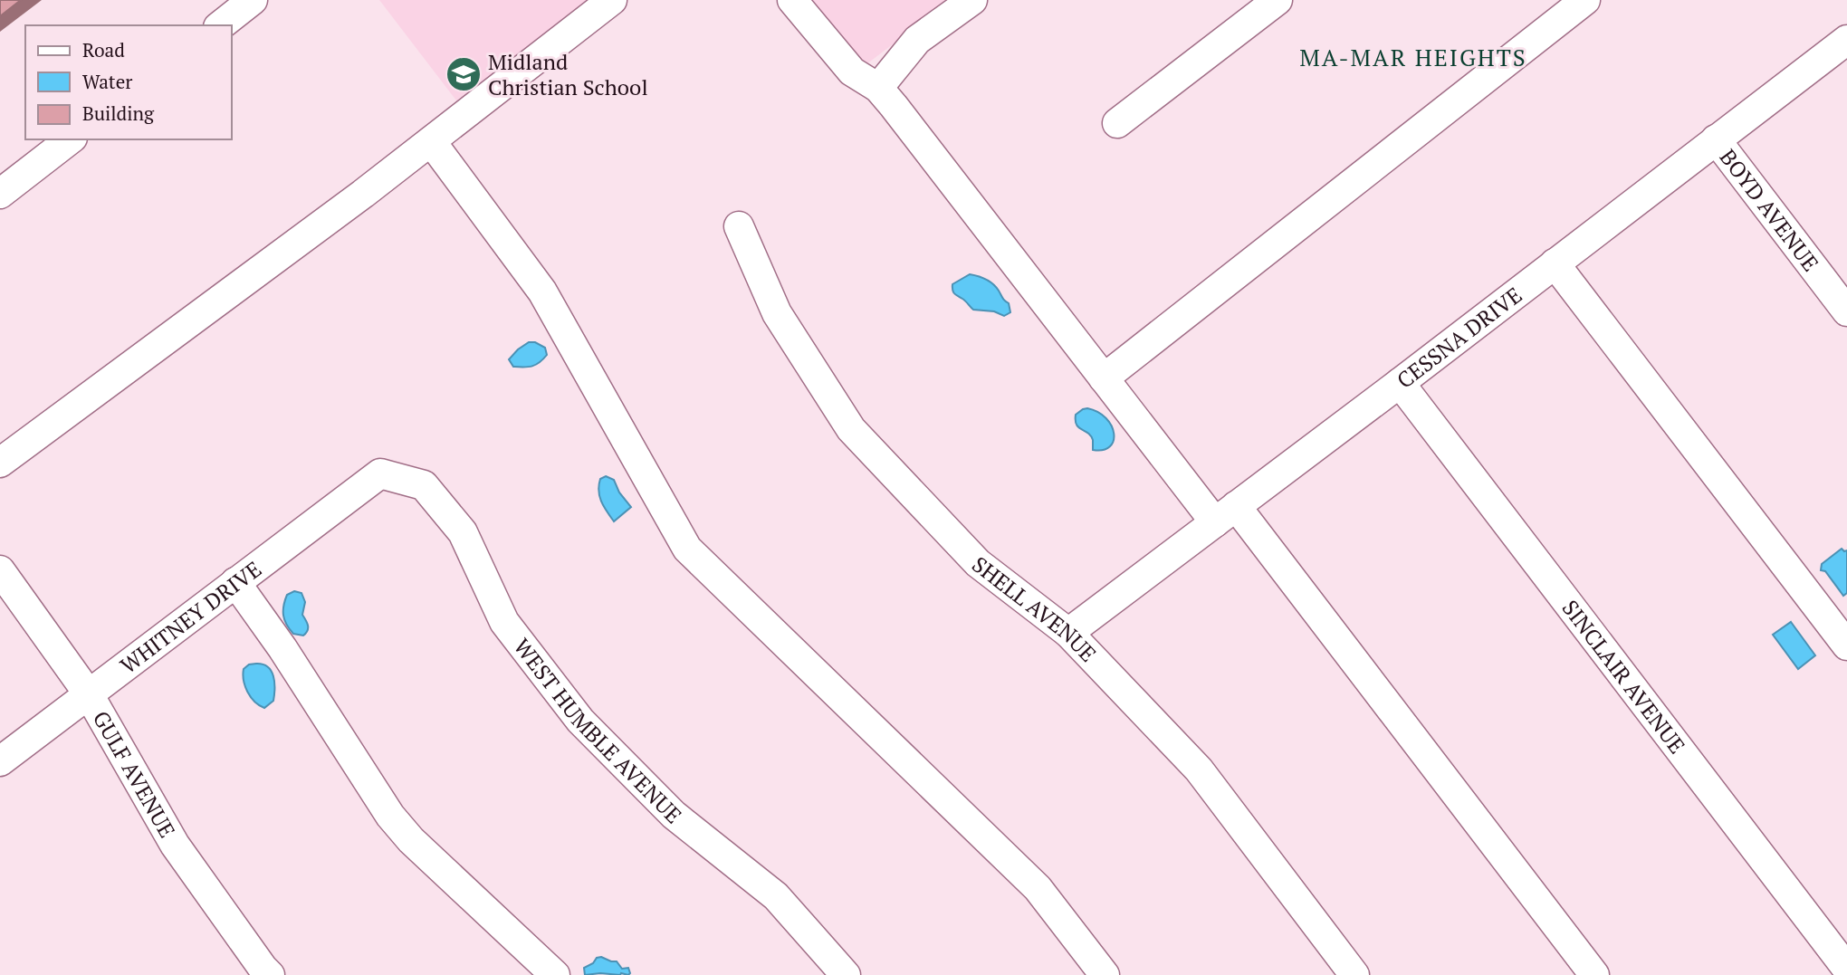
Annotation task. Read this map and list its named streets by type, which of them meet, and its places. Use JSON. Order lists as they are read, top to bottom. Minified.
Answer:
{"streets":{"street":["BOYD AVENUE","CESSNA DRIVE","SHELL AVENUE","WHITNEY DRIVE","SINCLAIR AVENUE","WEST HUMBLE AVENUE","GULF AVENUE"]},"crossings":[["BOYD AVENUE","CESSNA DRIVE"],["CESSNA DRIVE","SHELL AVENUE"],["CESSNA DRIVE","SINCLAIR AVENUE"],["WHITNEY DRIVE","WEST HUMBLE AVENUE"],["WHITNEY DRIVE","GULF AVENUE"]],"districts":["MA-MAR HEIGHTS"],"places":{"school or university":["Midland Christian School"]},"legend":["Road","Water","Building"]}
